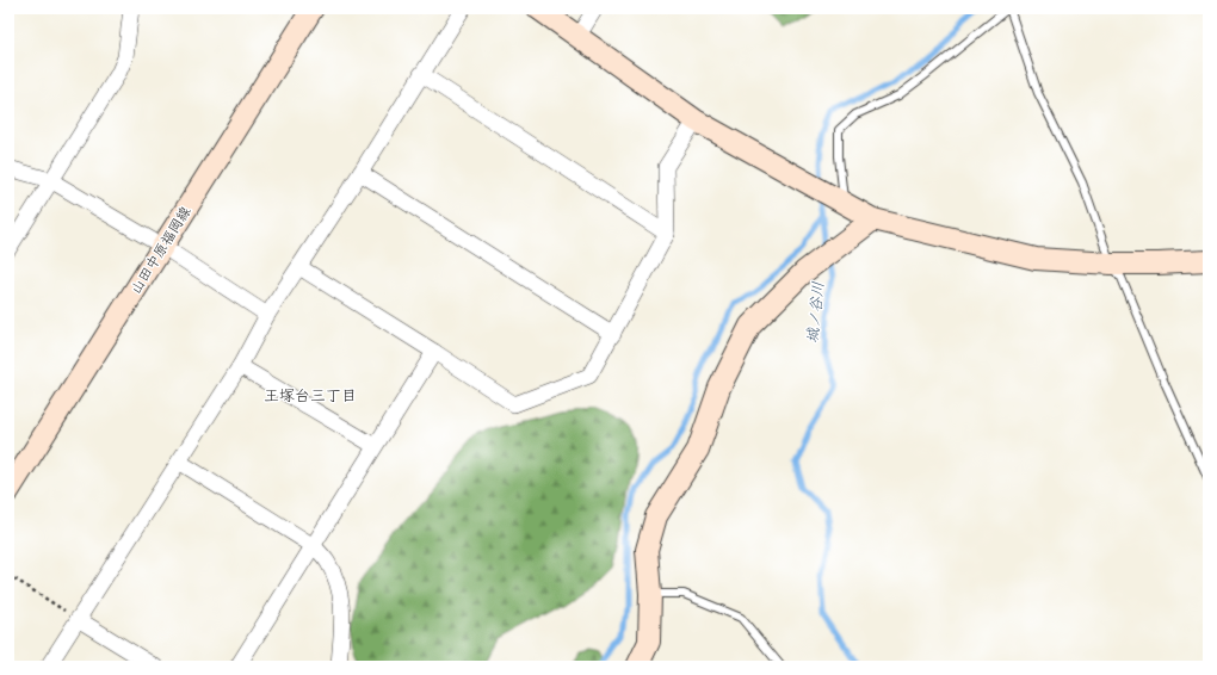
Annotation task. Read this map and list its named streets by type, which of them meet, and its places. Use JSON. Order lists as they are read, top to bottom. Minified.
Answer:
{"streets":{"street":["山田中原福岡線"]},"districts":["王塚台三丁目"],"water":["城ノ谷川"]}
